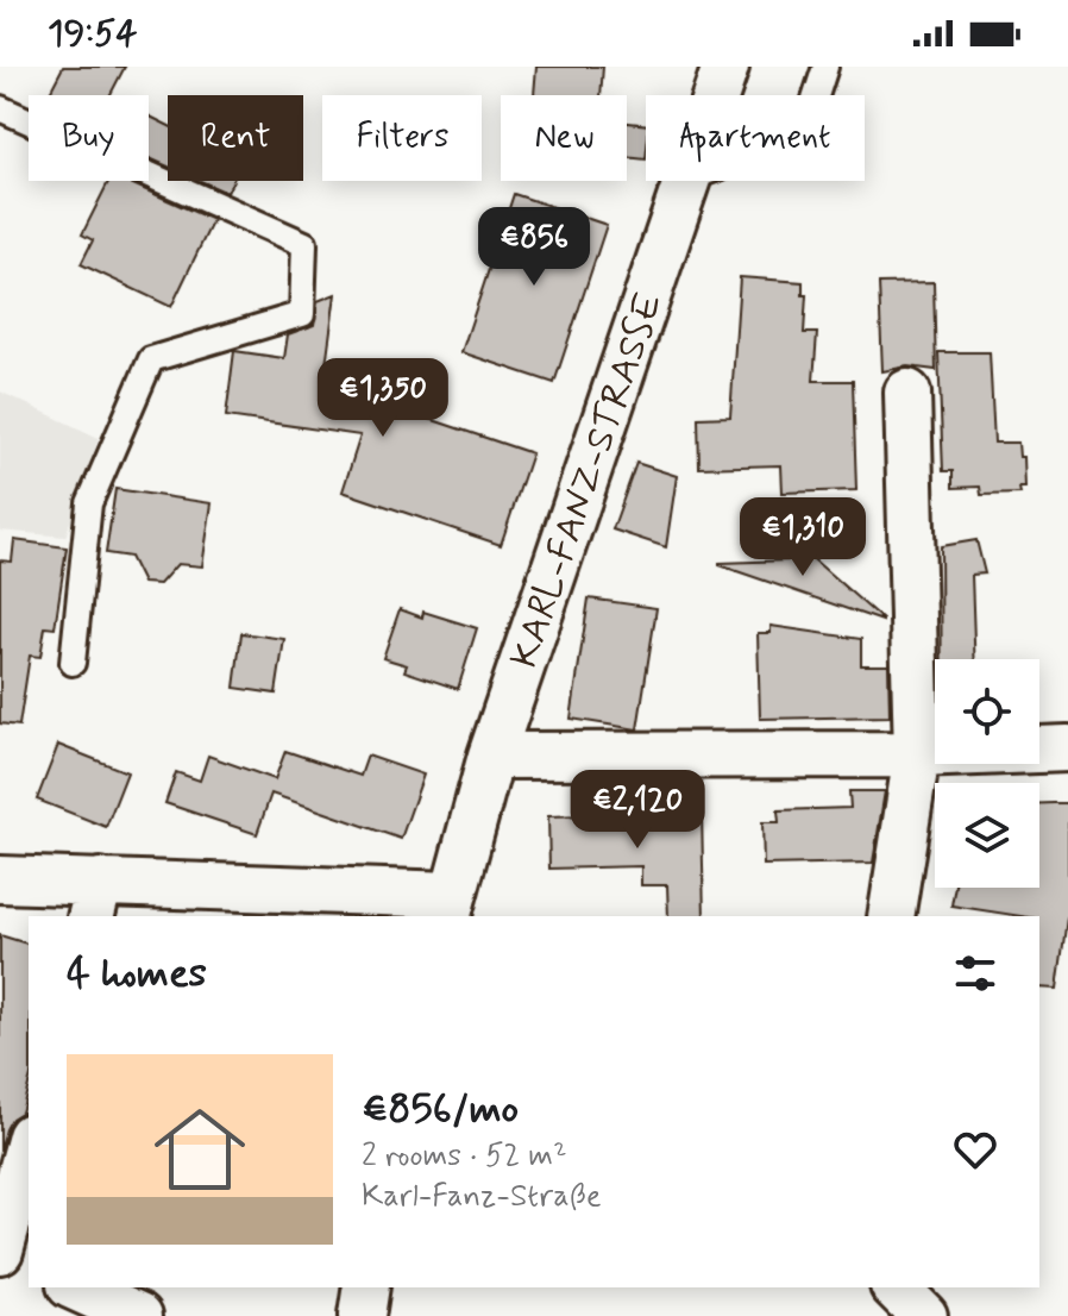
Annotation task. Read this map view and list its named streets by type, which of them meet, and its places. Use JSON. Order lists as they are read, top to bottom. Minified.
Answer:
{"streets":{"street":["KARL-FANZ-STRASSE"]},"page":{"status":"19:54","chip":["Buy","Rent","Filters","New","Apartment"],"price":["€856","€1,350","€1,310","€2,120"],"heading":"4 homes","list":[{"name":"€856/mo","note":"2 rooms · 52 m² · Karl-Fanz-Straße"}]}}
